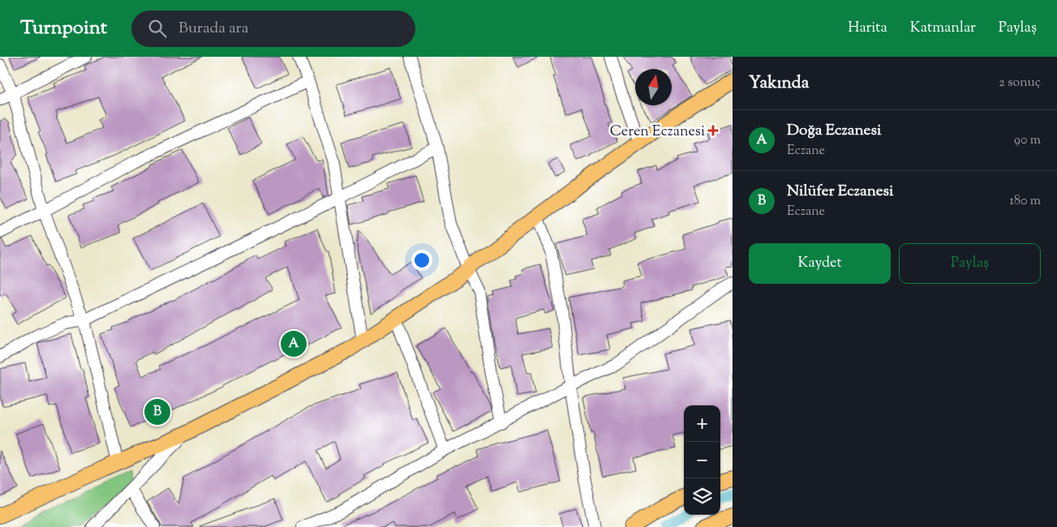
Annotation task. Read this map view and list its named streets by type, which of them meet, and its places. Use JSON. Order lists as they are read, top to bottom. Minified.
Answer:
{"places":{"health":["Ceren Eczanesi"]},"north":"top","page":{"header":"Turnpoint","search":"Burada ara","nav":["Harita","Katmanlar","Paylaş"],"heading":["Yakında","2 sonuç"],"list":[{"mark":"A","name":"Doğa Eczanesi","note":"Eczane","value":"90 m"},{"mark":"B","name":"Nilüfer Eczanesi","note":"Eczane","value":"180 m"}],"buttons":["Kaydet","Paylaş"],"pins":["A","B"],"map_buttons":["+","−"]}}
